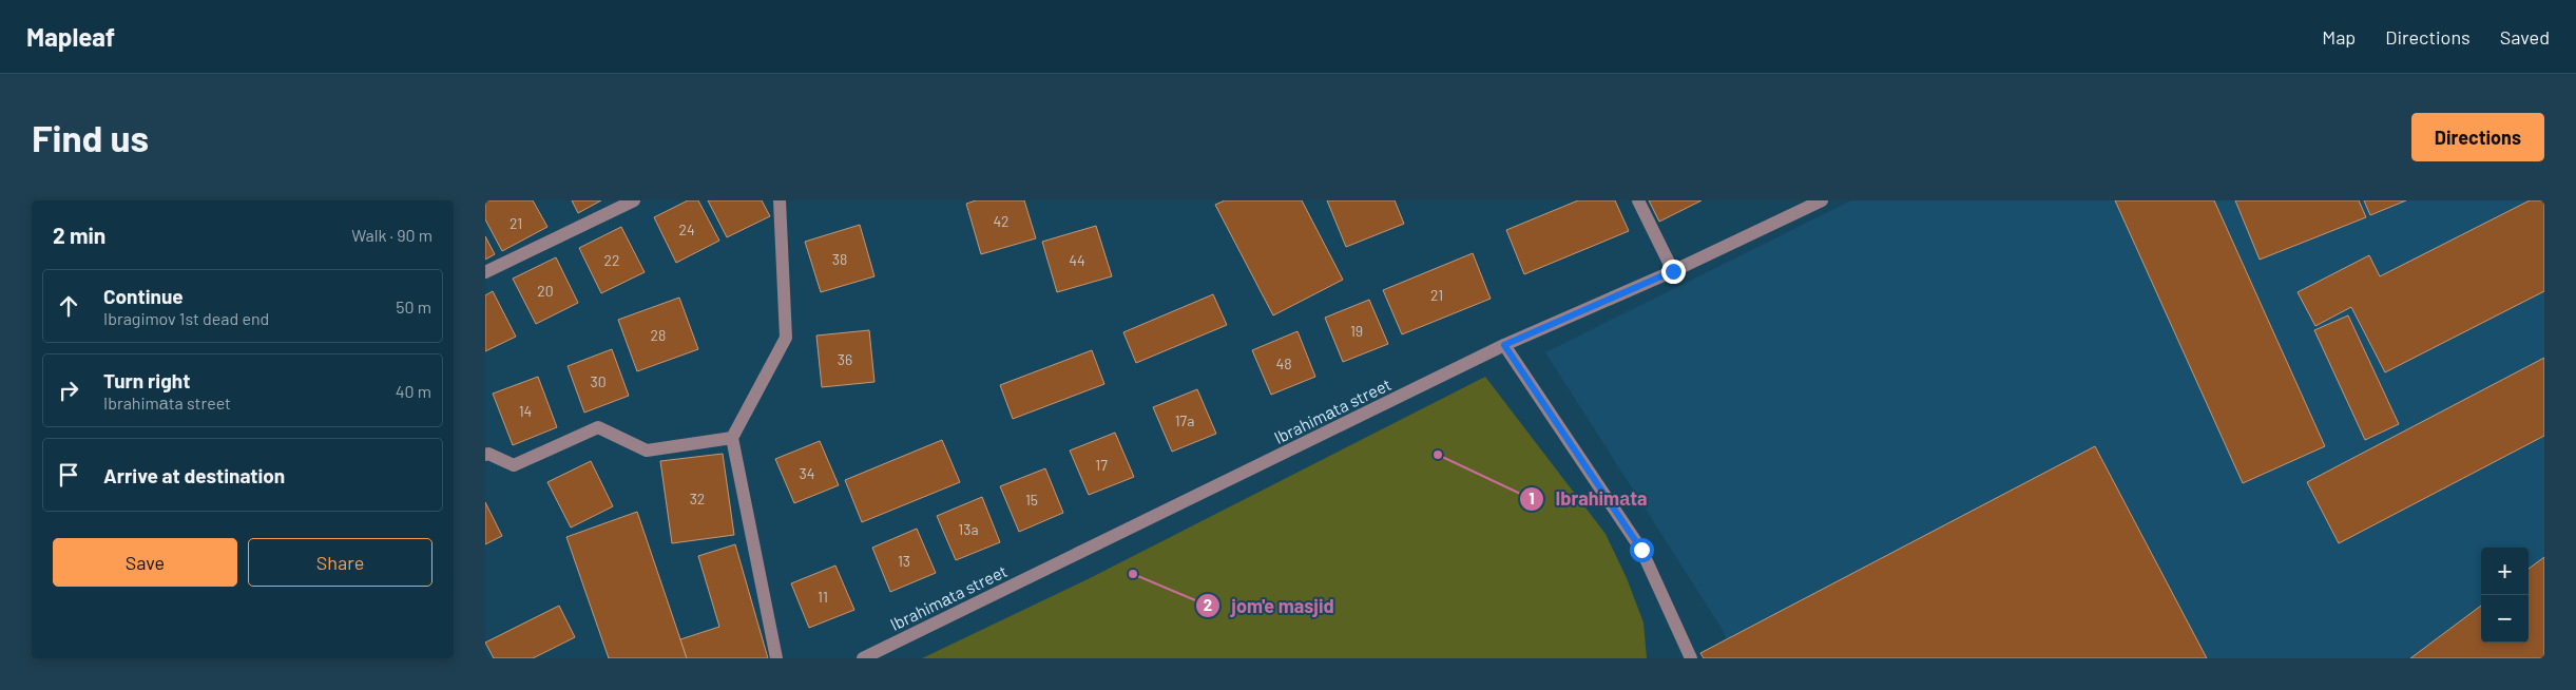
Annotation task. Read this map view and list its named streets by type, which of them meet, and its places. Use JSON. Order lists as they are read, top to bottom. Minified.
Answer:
{"streets":{"street":["Ibrahimаta street"]},"places":["Ibrahimаta","jom'e masjid"],"house_numbers":["42","21","24","38","22","44","20","21","19","28","36","48","30","14","17a","17","34","32","15","13a","13","11"],"page":{"header":"Mapleaf","nav":["Map","Directions","Saved"],"buttons":["Directions",["Save","Share"]],"title":"Find us","heading":["2 min","Walk · 90 m"],"list":[["Continue","Ibragimov 1st dead end","50 m"],["Turn right","Ibrahimаta street","40 m"],"Arrive at destination"],"map_buttons":["+","−"]}}
